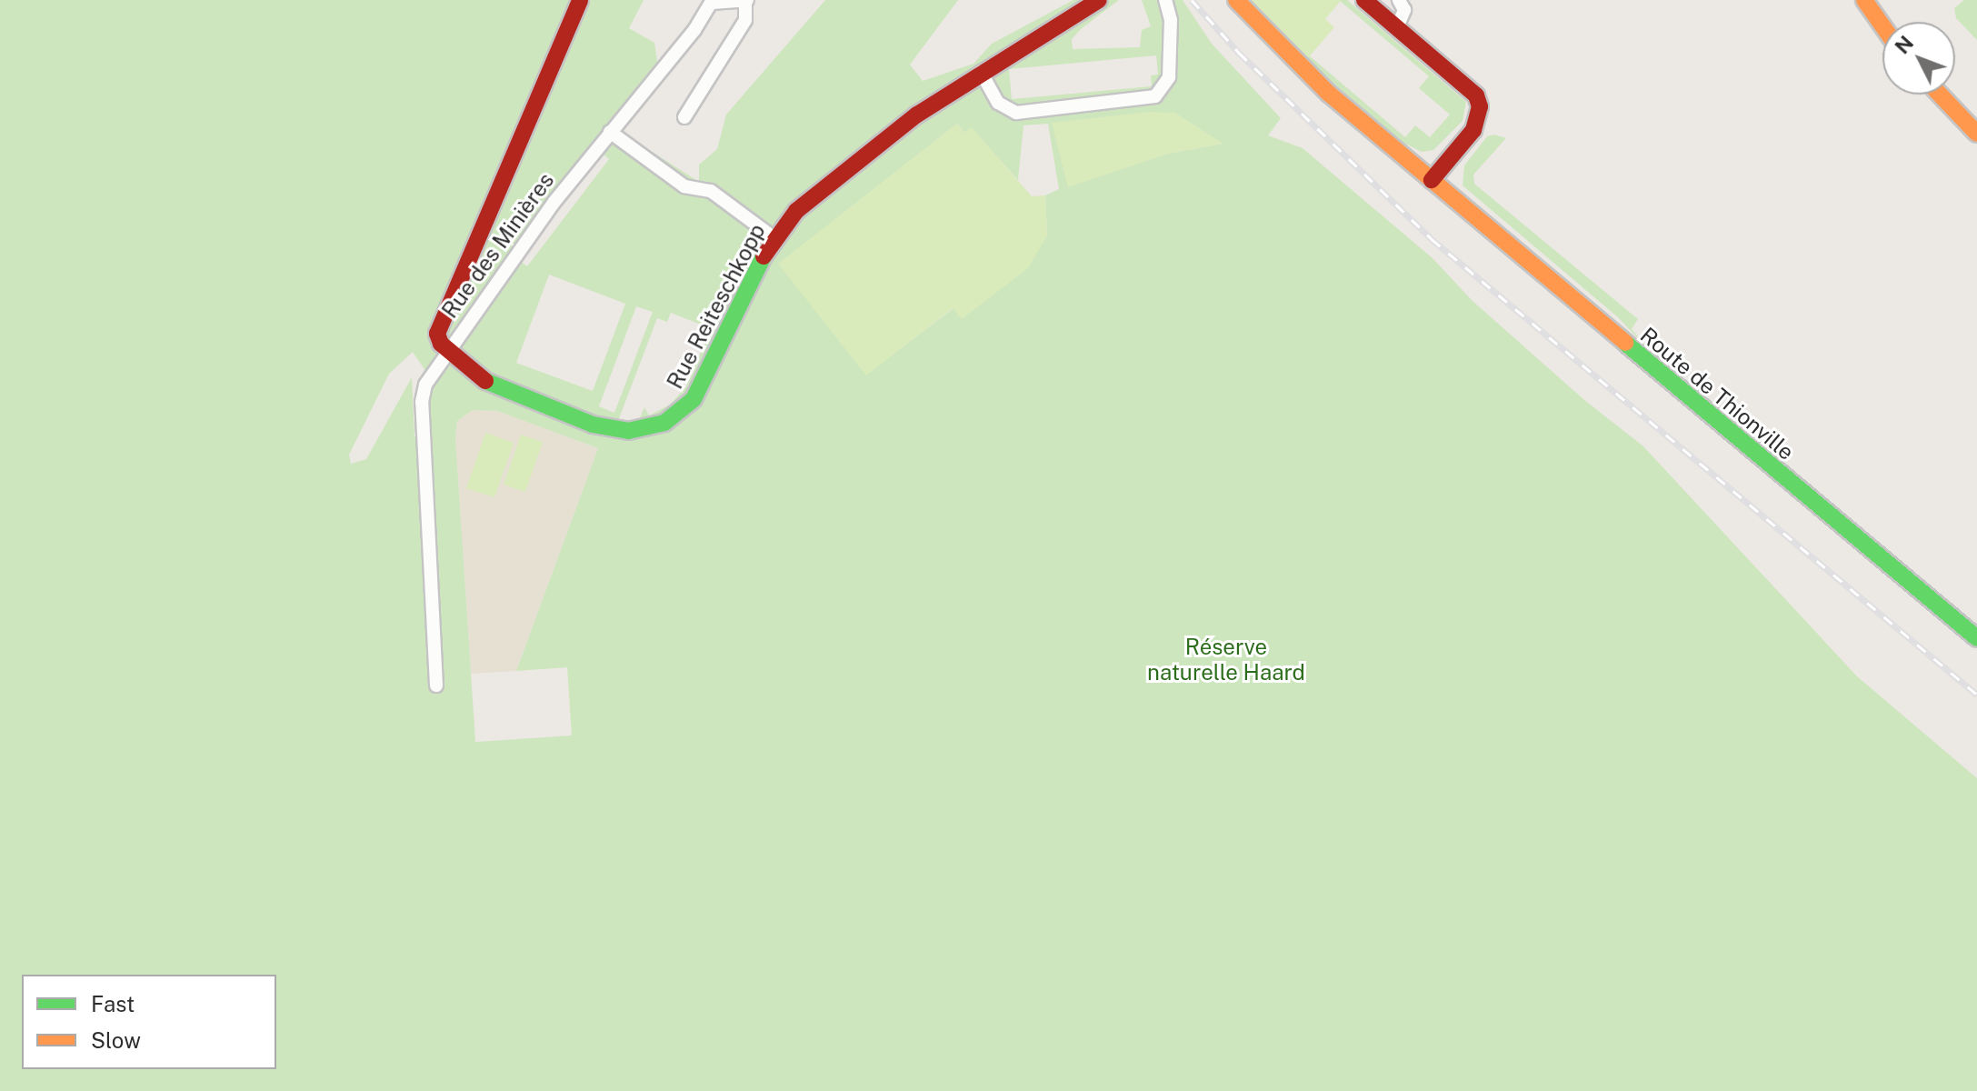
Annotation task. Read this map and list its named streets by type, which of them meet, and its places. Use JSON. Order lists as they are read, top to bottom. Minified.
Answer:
{"streets":{"street":["Rue des Minières","Rue Reiteschkopp","Route de Thionville"]},"crossings":[["Rue des Minières","Rue Reiteschkopp"]],"parks":["Réserve naturelle Haard"],"legend":["Fast","Slow"],"north":"top left"}
